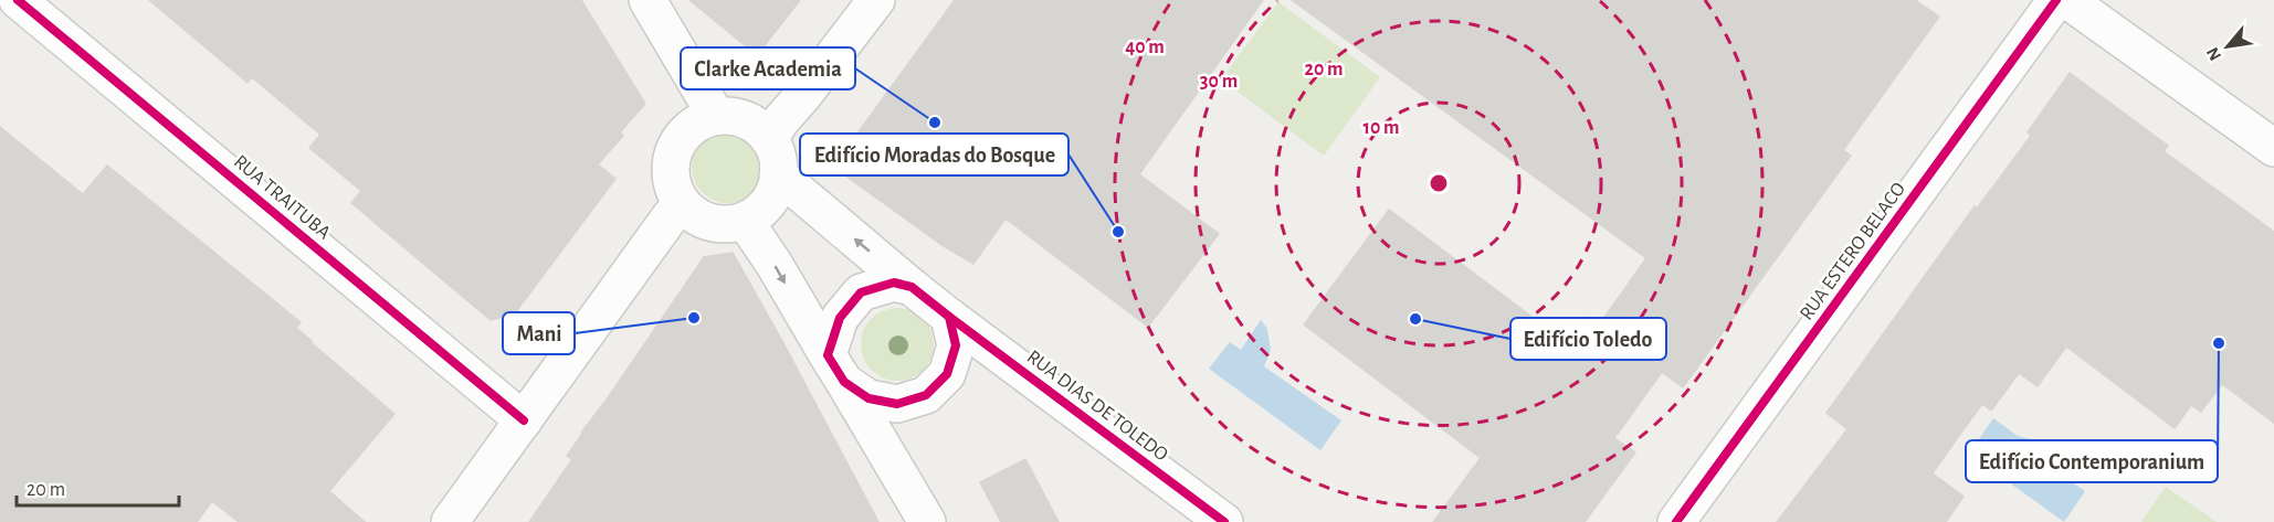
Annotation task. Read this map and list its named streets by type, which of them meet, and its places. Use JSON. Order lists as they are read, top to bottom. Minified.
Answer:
{"streets":{"street":["RUA TRAITUBA","RUA ESTERO BELACO","RUA DIAS DE TOLEDO"]},"places":["Clarke Academia","Edifício Moradas do Bosque","Mani","Edifício Toledo","Edifício Contemporanium"],"scale_bar":"20 m","north":"bottom left","rings":["40 m","20 m","30 m","10 m"]}
